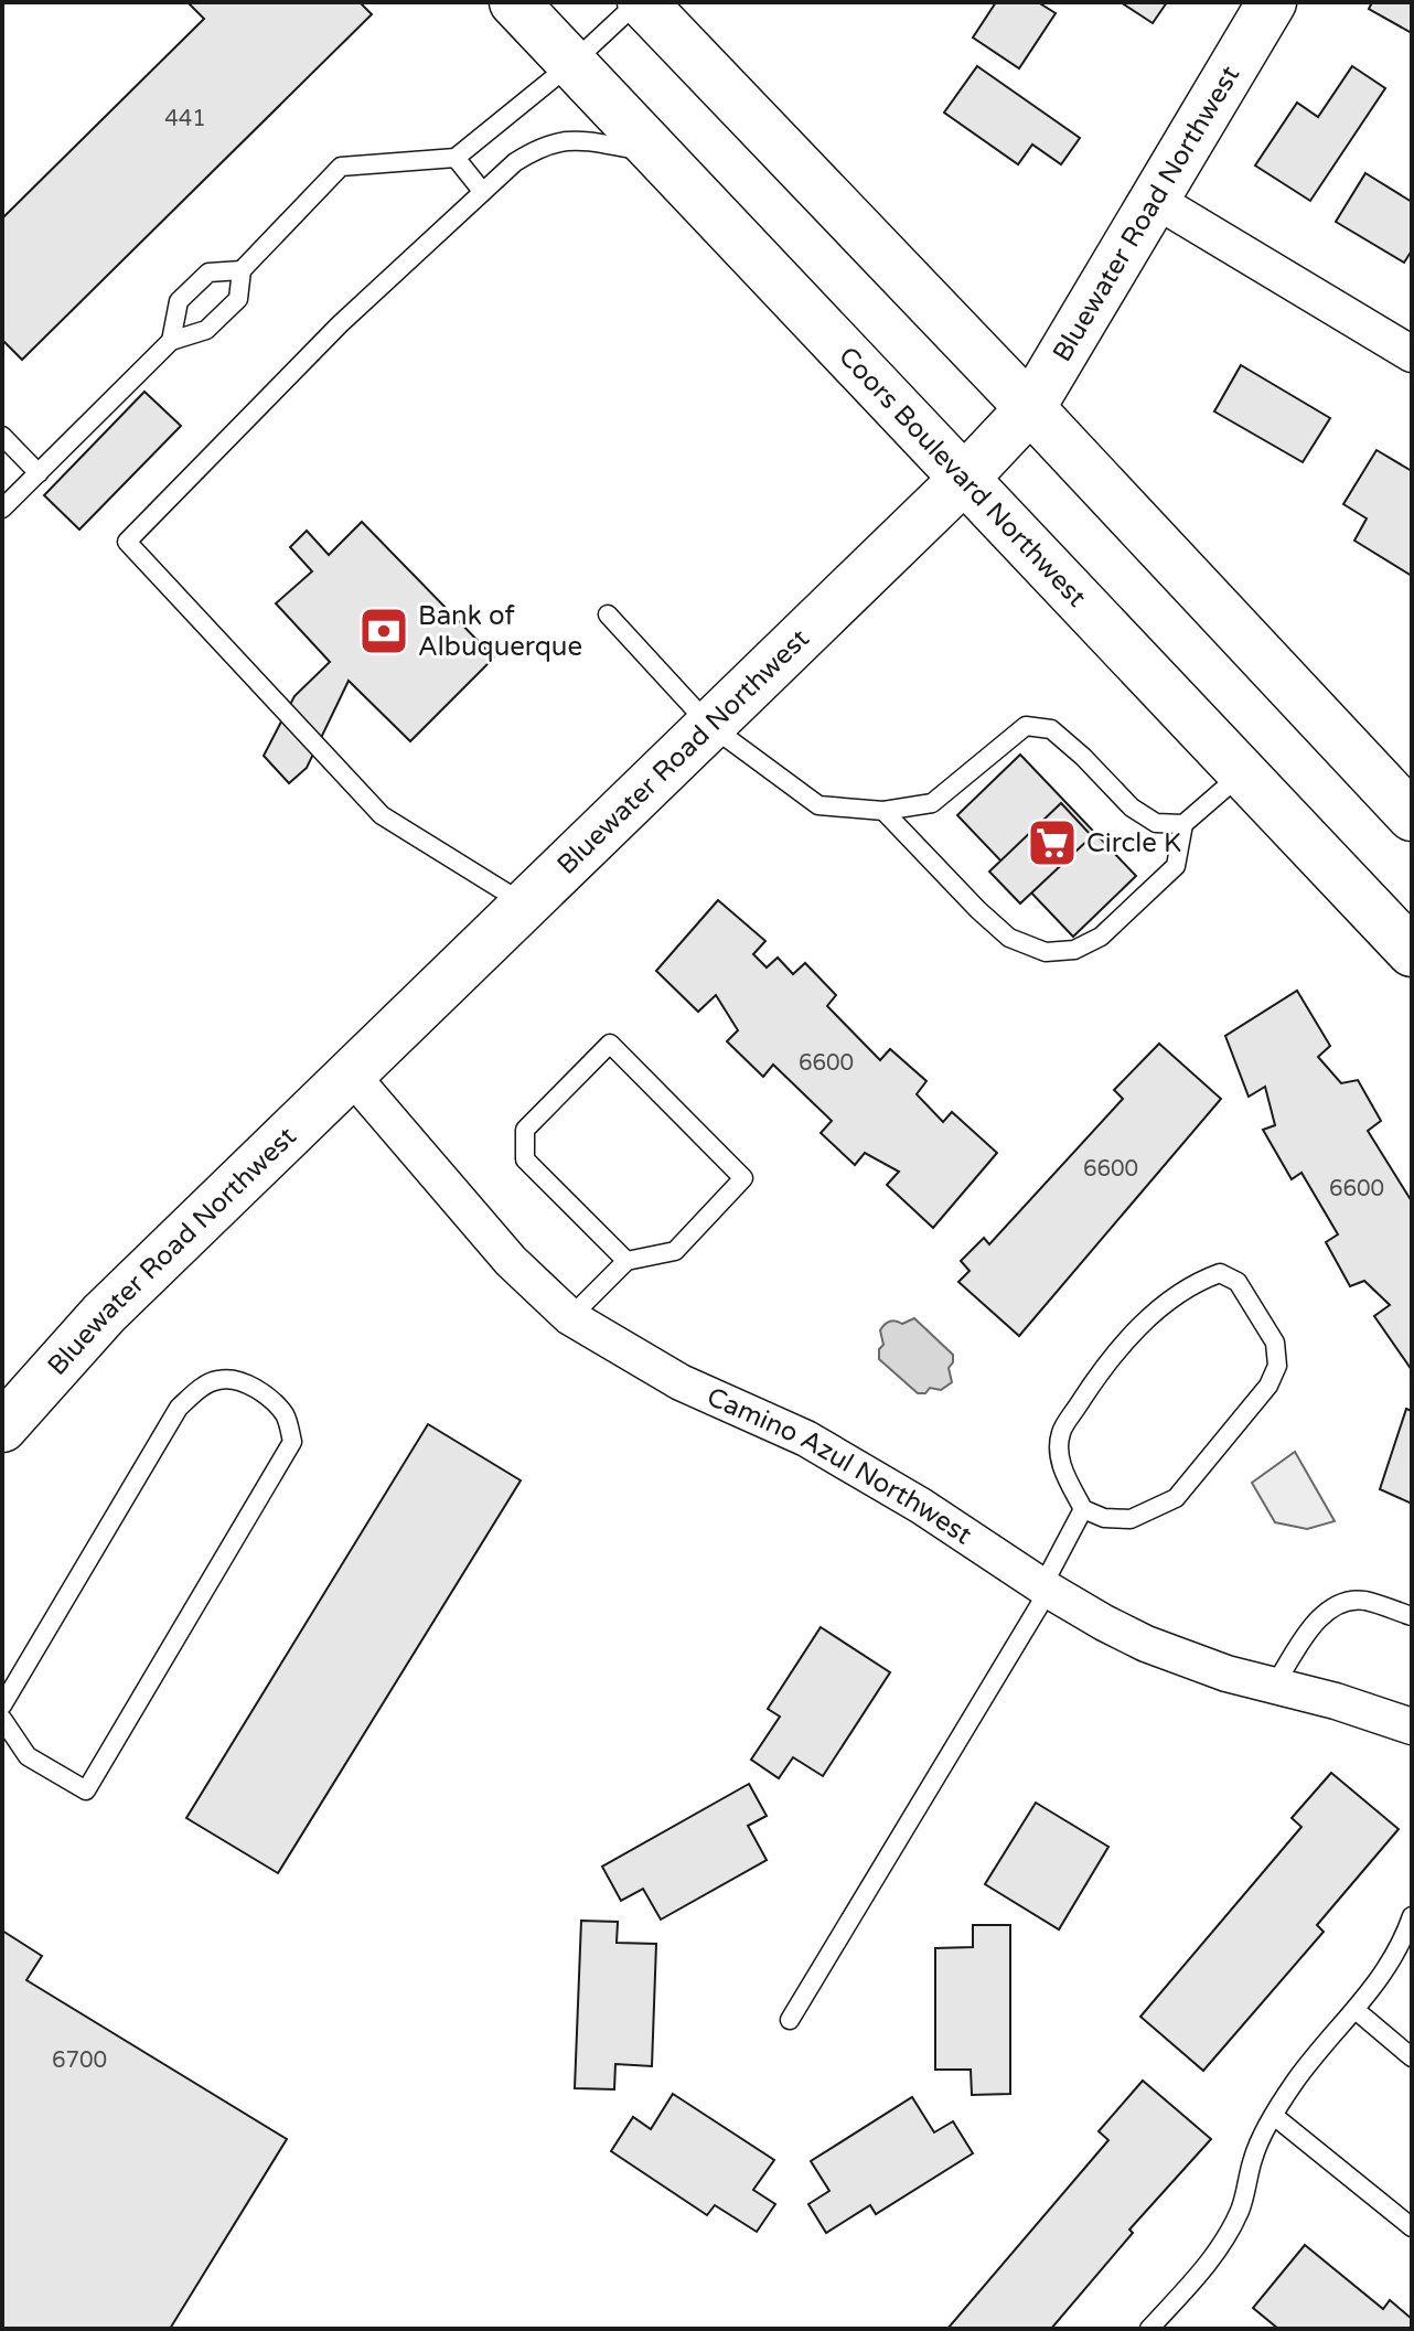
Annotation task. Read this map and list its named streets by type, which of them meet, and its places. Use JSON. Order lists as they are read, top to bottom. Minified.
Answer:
{"streets":{"main road":["Bluewater Road Northwest","Coors Boulevard Northwest"],"street":["Camino Azul Northwest"]},"crossings":[["Bluewater Road Northwest","Coors Boulevard Northwest"],["Bluewater Road Northwest","Camino Azul Northwest"]],"places":{"bank":["Bank of Albuquerque"],"supermarket":["Circle K"]},"house_numbers":["441","6600","6600","6600","6700"]}
